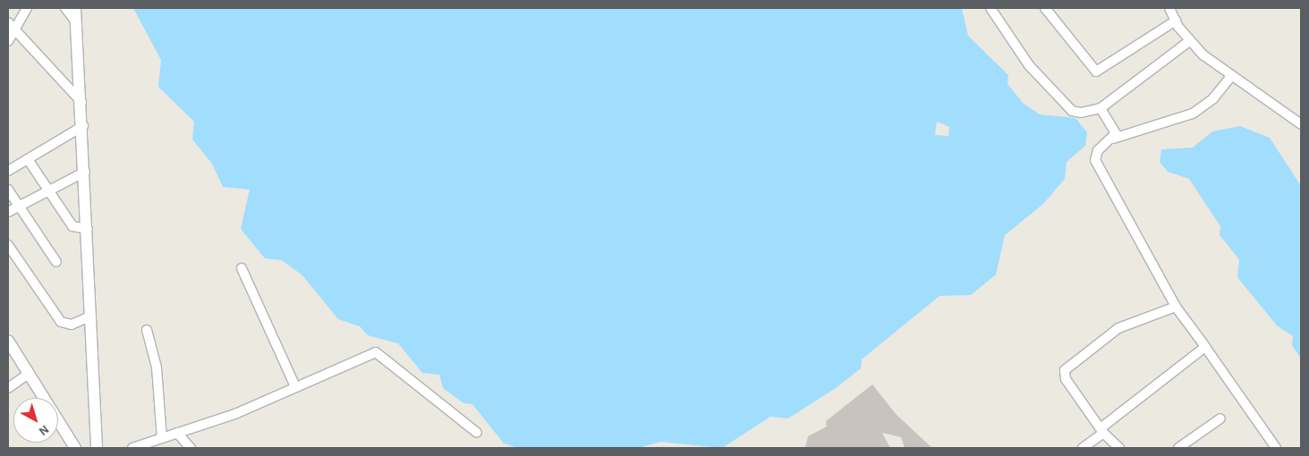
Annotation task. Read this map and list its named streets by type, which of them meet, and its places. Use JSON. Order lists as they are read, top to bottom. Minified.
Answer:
{"north":"bottom right"}
